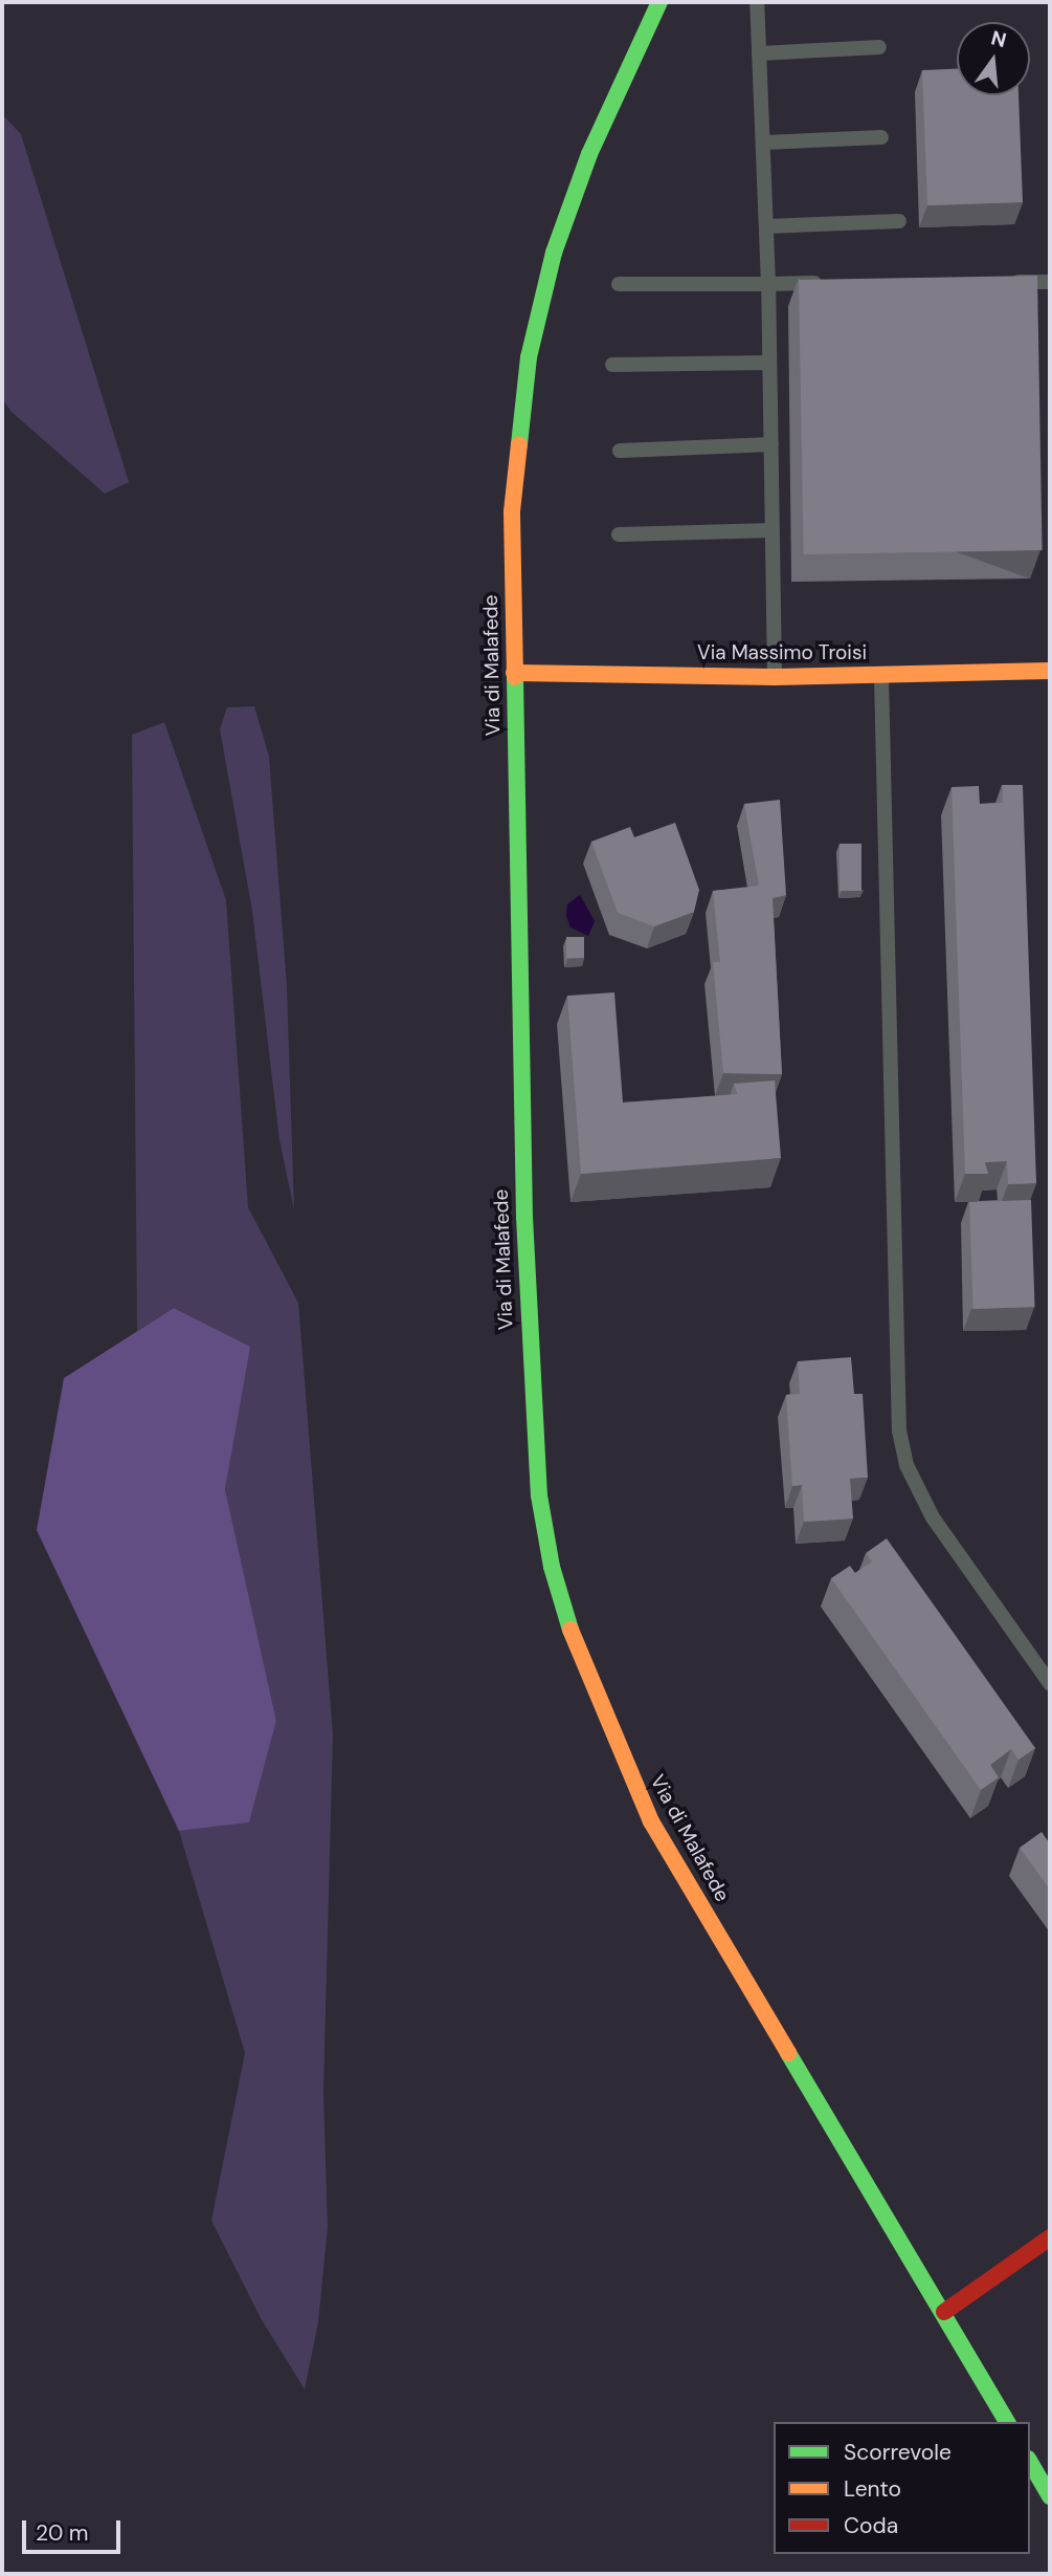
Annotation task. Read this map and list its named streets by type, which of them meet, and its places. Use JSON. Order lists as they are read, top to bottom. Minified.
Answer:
{"streets":{"street":["Via Massimo Troisi","Via di Malafede"]},"crossings":[["Via Massimo Troisi","Via di Malafede"]],"legend":["Scorrevole","Lento","Coda"],"scale_bar":"20 m","north":"top"}
